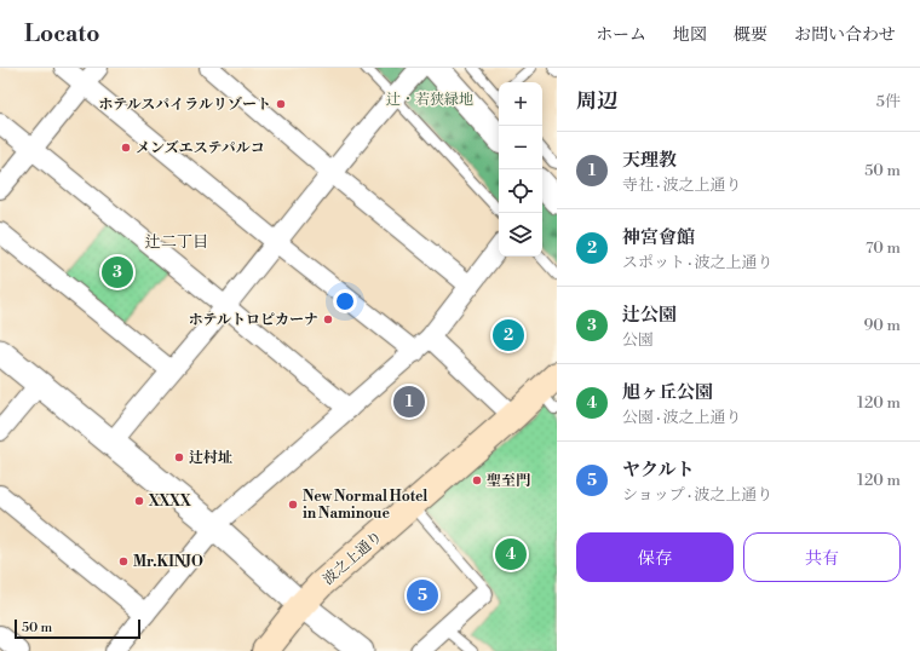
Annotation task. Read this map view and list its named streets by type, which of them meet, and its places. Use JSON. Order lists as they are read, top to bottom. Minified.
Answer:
{"streets":{"main road":["波之上通り"]},"districts":["辻二丁目"],"parks":["辻・若狭緑地"],"places":["ホテルスパイラルリゾート","メンズエステパルコ","ホテルトロピカーナ","辻村址","聖至門","XXXX","New Normal Hotel in Naminoue","Mr.KINJO"],"scale_bar":"50 m","page":{"header":"Locato","nav":["ホーム","地図","概要","お問い合わせ"],"heading":["周辺","5件"],"map_buttons":["+","−"],"list":[{"mark":"1","name":"天理教","note":"寺社 · 波之上通り","value":"50 m"},{"mark":"2","name":"神宮會館","note":"スポット · 波之上通り","value":"70 m"},{"mark":"3","name":"辻公園","note":"公園","value":"90 m"},{"mark":"4","name":"旭ヶ丘公園","note":"公園 · 波之上通り","value":"120 m"},{"mark":"5","name":"ヤクルト","note":"ショップ · 波之上通り","value":"120 m"}],"pins":["3","2","1","4","5"],"buttons":["保存","共有"],"scale":"50 m"}}
